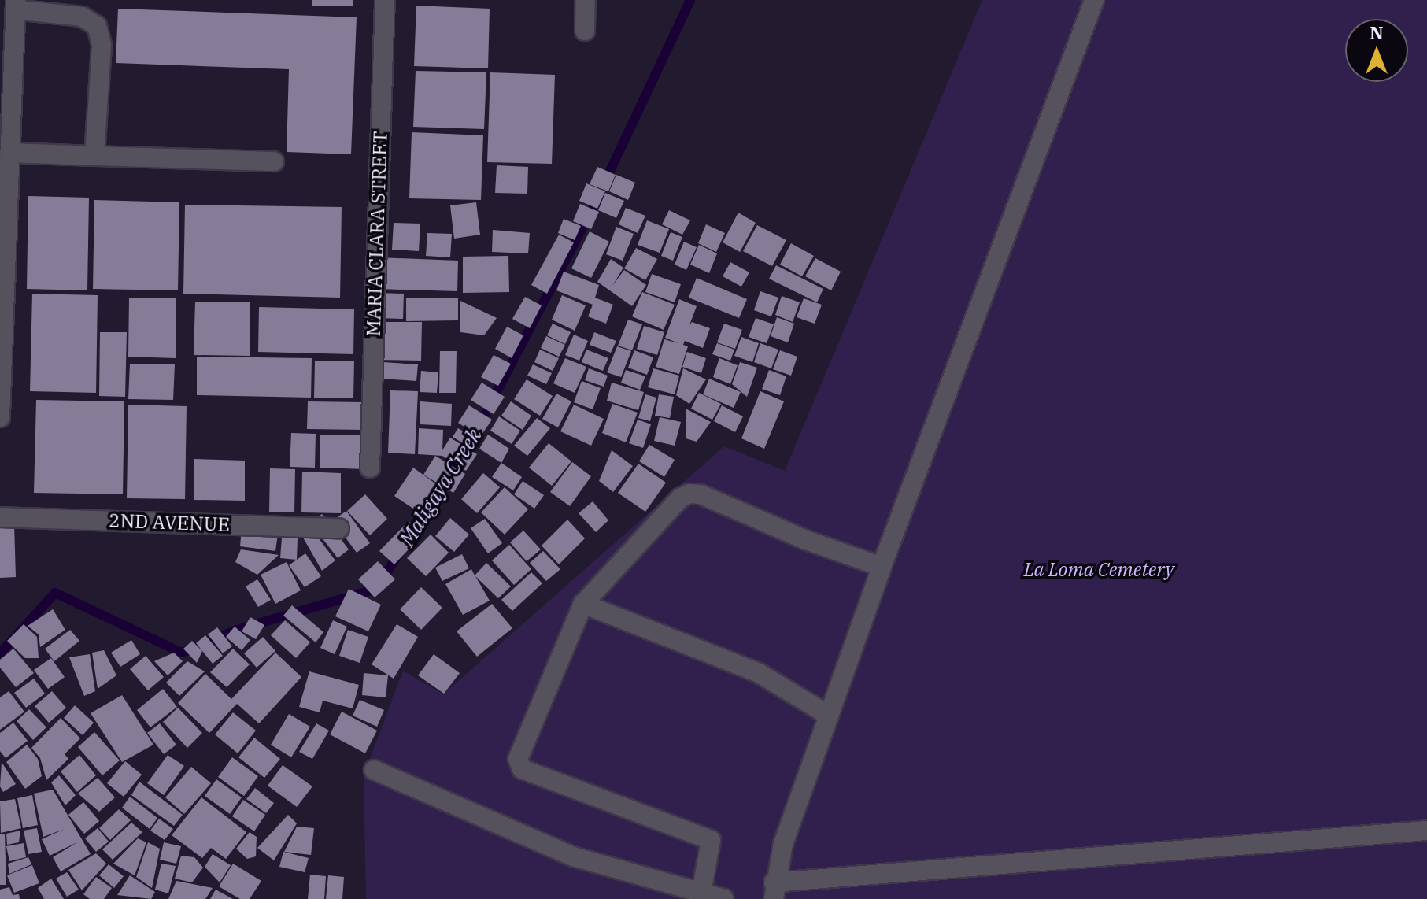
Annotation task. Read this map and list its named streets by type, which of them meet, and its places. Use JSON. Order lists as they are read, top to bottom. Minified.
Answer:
{"streets":{"street":["MARIA CLARA STREET","2ND AVENUE"]},"water":["Maligaya Creek"],"parks":["La Loma Cemetery"],"north":"top"}
